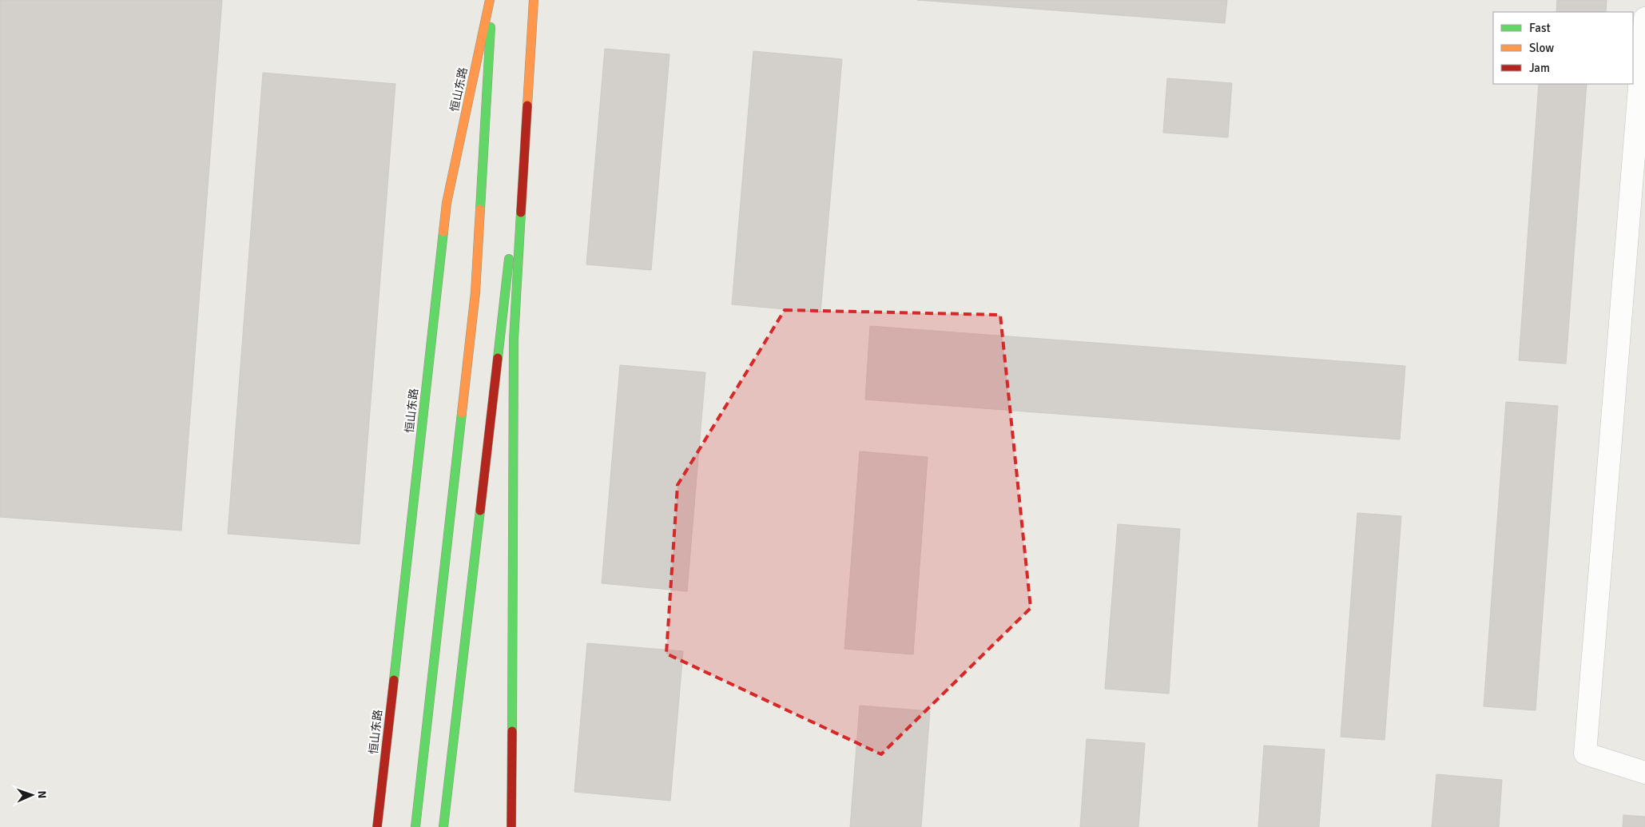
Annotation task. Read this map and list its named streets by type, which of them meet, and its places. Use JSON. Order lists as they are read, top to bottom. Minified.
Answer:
{"streets":{"main road":["恒山东路"]},"legend":["Fast","Slow","Jam"],"north":"right"}
